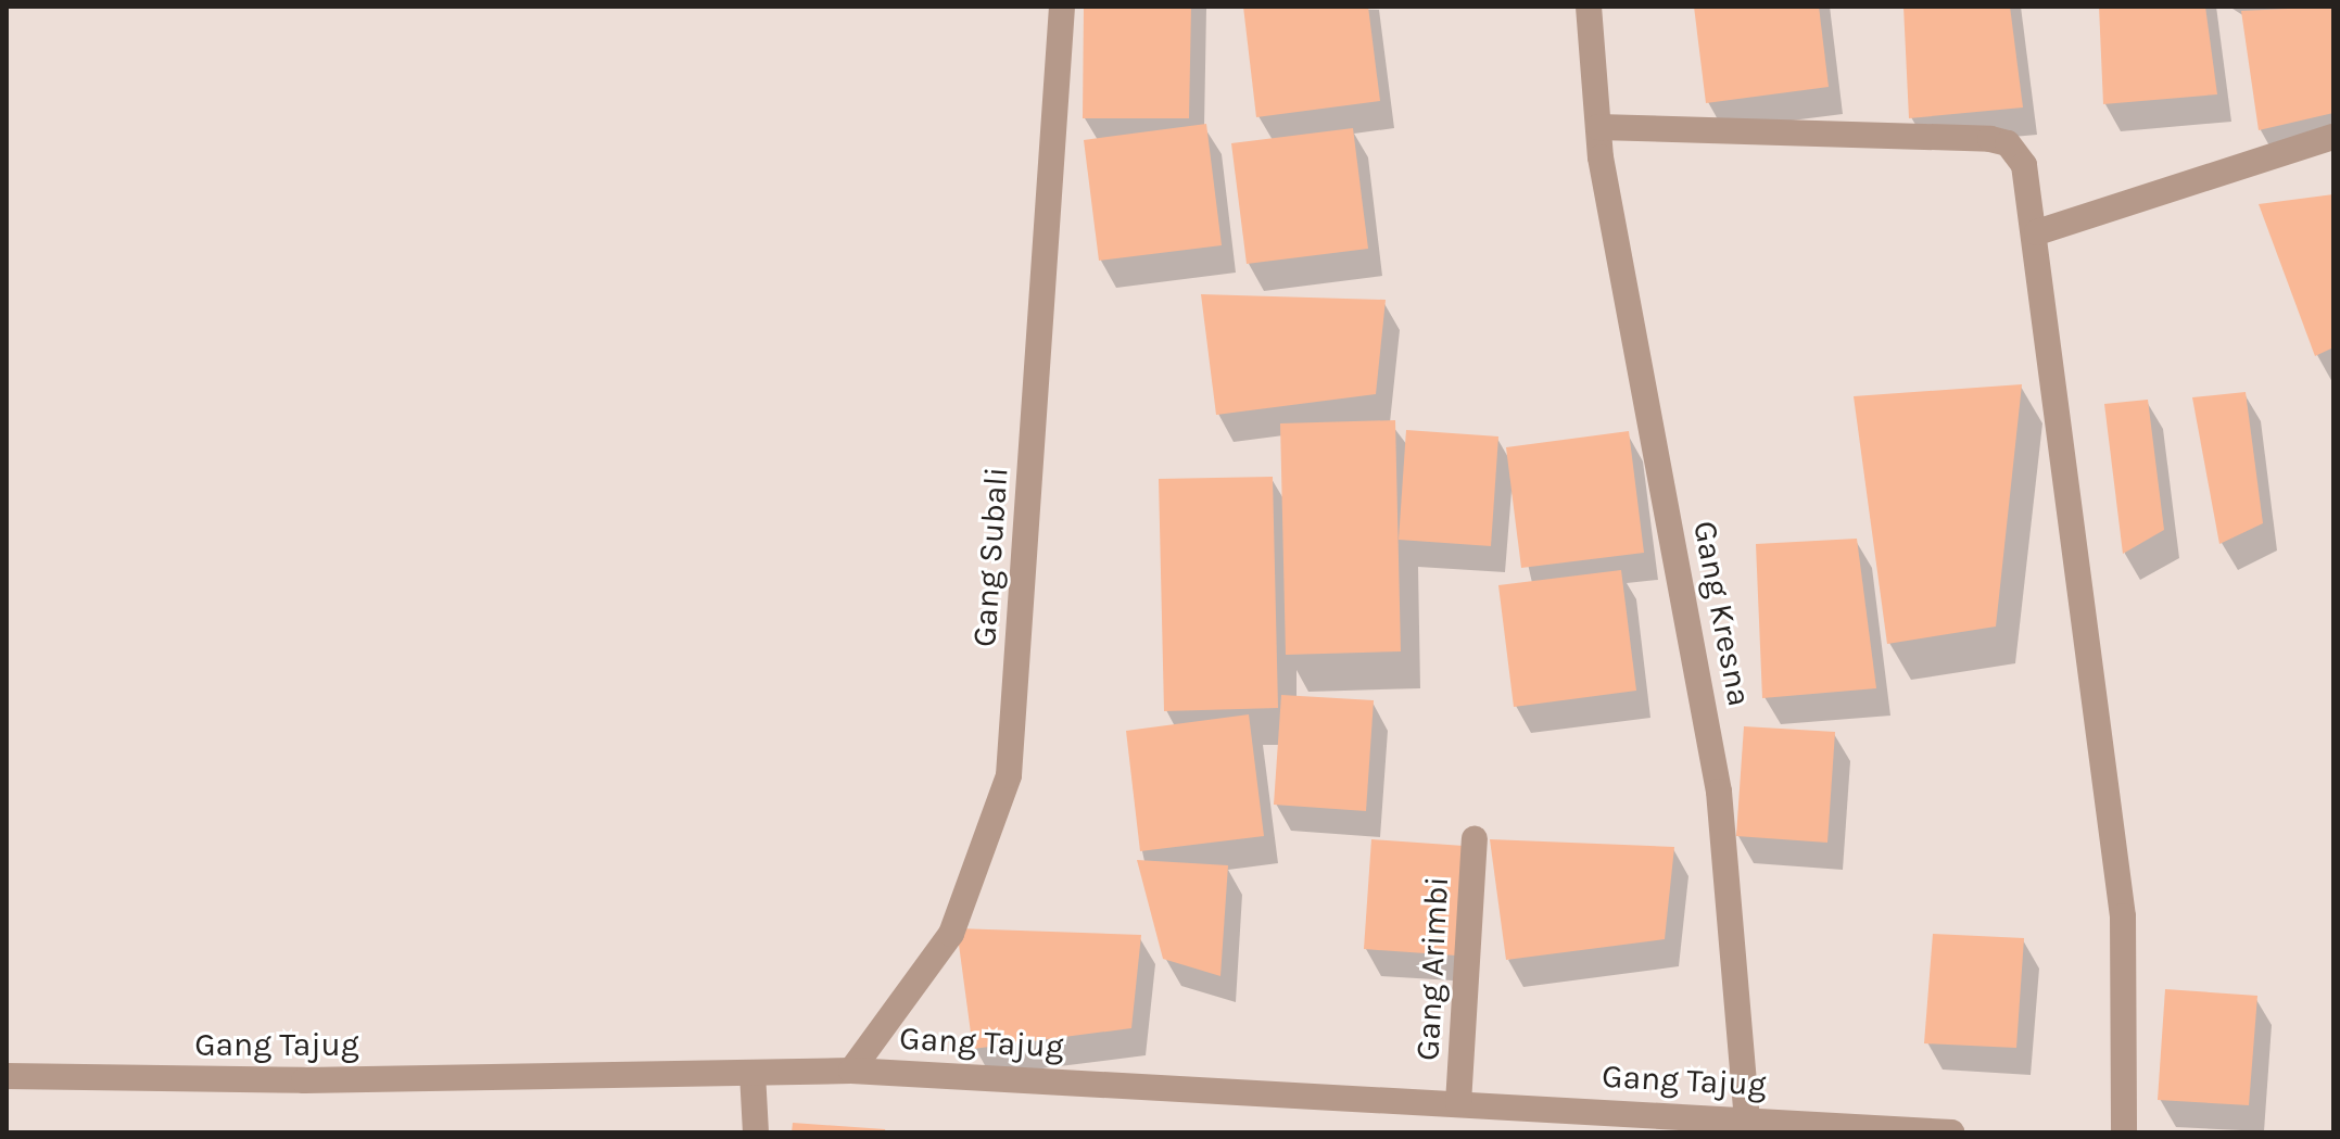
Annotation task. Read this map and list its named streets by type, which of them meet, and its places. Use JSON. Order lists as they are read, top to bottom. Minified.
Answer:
{"streets":{"street":["Gang Subali","Gang Kresna","Gang Arimbi","Gang Tajug"]},"crossings":[["Gang Subali","Gang Tajug"],["Gang Kresna","Gang Tajug"],["Gang Arimbi","Gang Tajug"]]}
